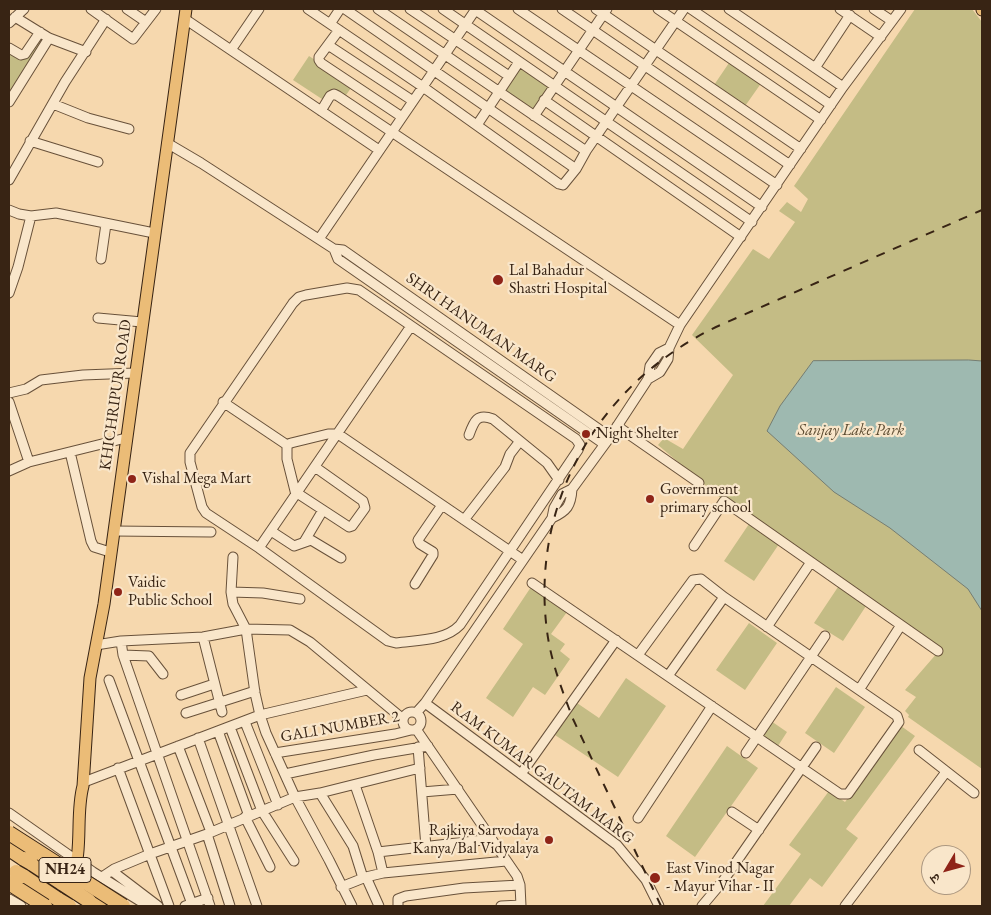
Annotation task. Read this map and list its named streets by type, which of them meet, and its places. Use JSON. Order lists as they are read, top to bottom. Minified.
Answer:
{"streets":{"highway":["NH24"],"main road":["KHICHRIPUR ROAD"],"street":["SHRI HANUMAN MARG","GALI NUMBER 2","RAM KUMAR GAUTAM MARG"]},"crossings":[["SHRI HANUMAN MARG","KHICHRIPUR ROAD"],["GALI NUMBER 2","RAM KUMAR GAUTAM MARG"]],"parks":["Sanjay Lake Park"],"places":["Lal Bahadur Shastri Hospital","Night Shelter","Vishal Mega Mart","Government primary school","Vaidic Public School","Rajkiya Sarvodaya Kanya/Bal Vidyalaya","East Vinod Nagar - Mayur Vihar - II"],"north":"bottom left"}
